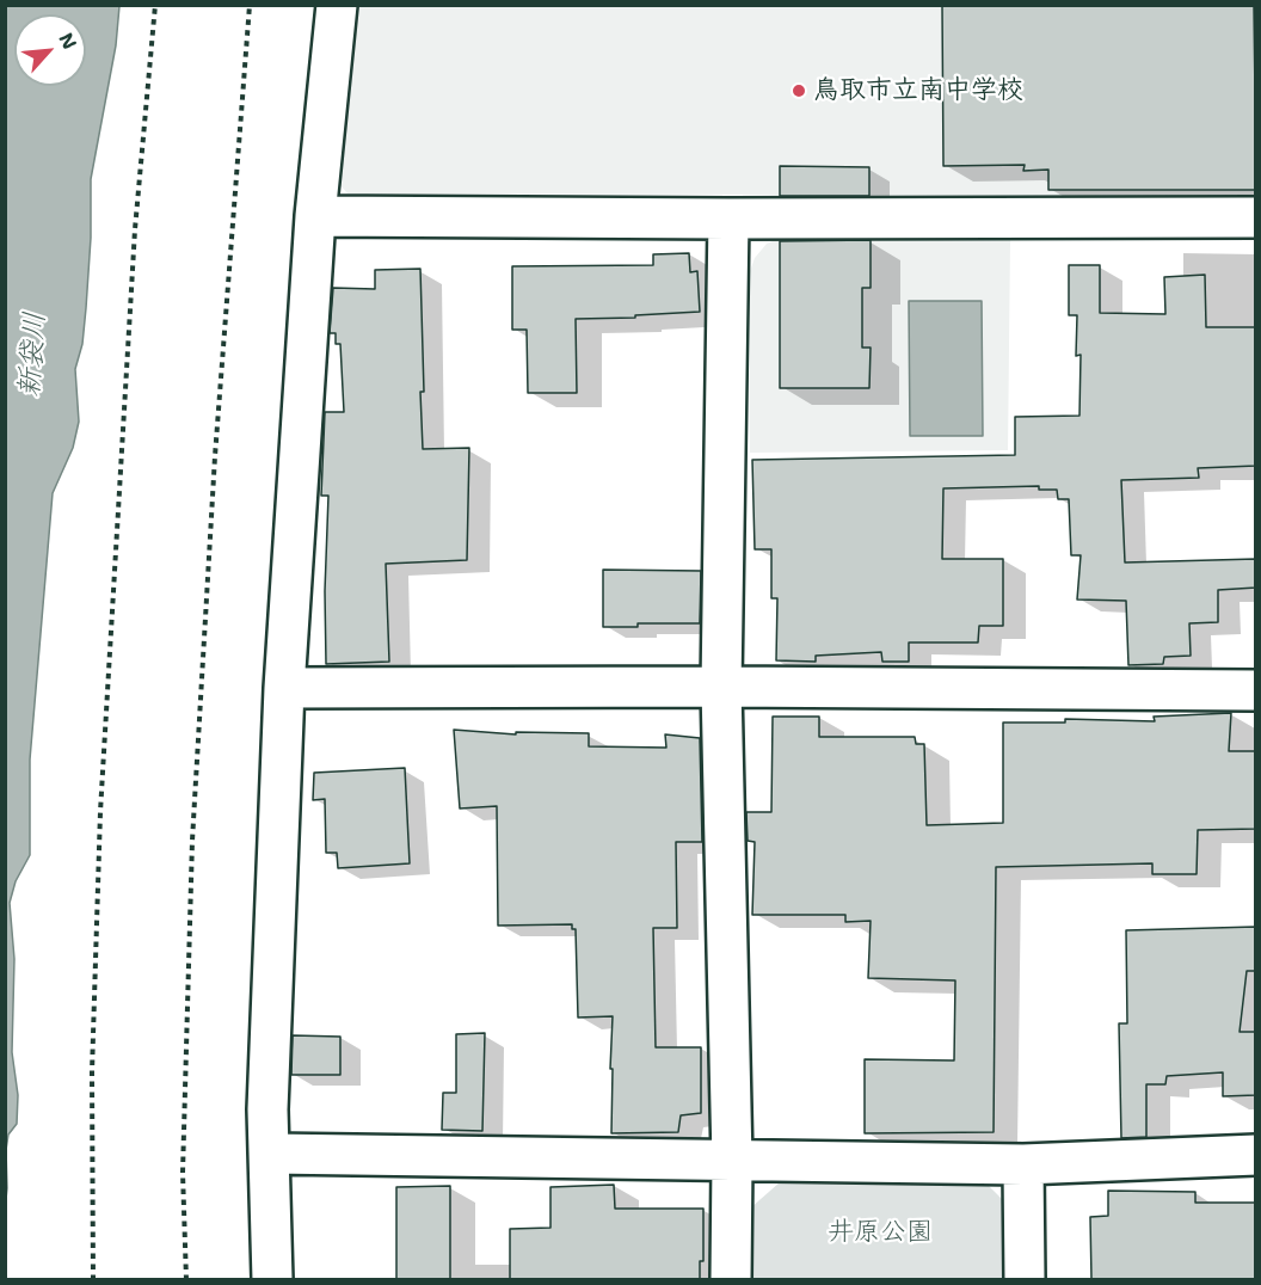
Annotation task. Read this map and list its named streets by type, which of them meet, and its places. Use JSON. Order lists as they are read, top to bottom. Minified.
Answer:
{"water":["新袋川"],"parks":["井原公園"],"places":["鳥取市立南中学校"],"north":"top right"}
